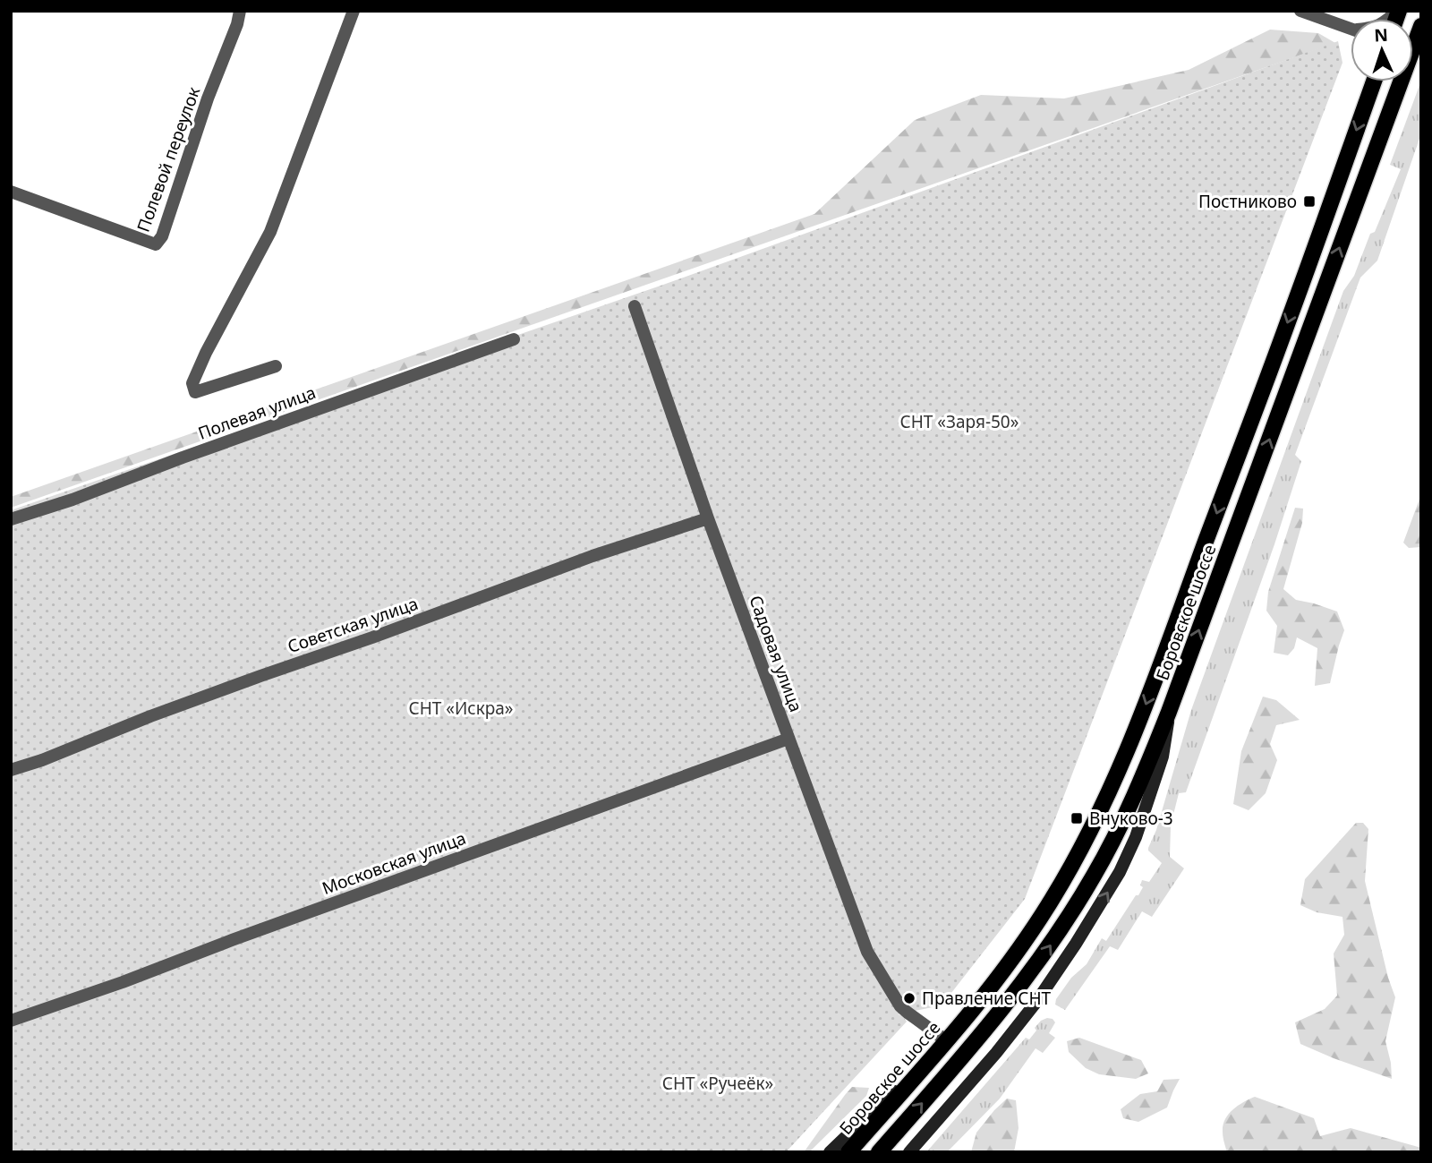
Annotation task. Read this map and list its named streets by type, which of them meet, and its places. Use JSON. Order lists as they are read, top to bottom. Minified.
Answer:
{"streets":{"main road":["Боровское шоссе"],"street":["Полевой переулок","Полевая улица","Советская улица","Садовая улица","Московская улица"]},"crossings":[["Боровское шоссе","Садовая улица"],["Советская улица","Садовая улица"],["Садовая улица","Московская улица"]],"parks":["СНТ «Заря-50»","СНТ «Искра»","СНТ «Ручеёк»"],"places":{"transit":["Постниково","Внуково-3"],"other":["Правление СНТ"]},"north":"top"}
